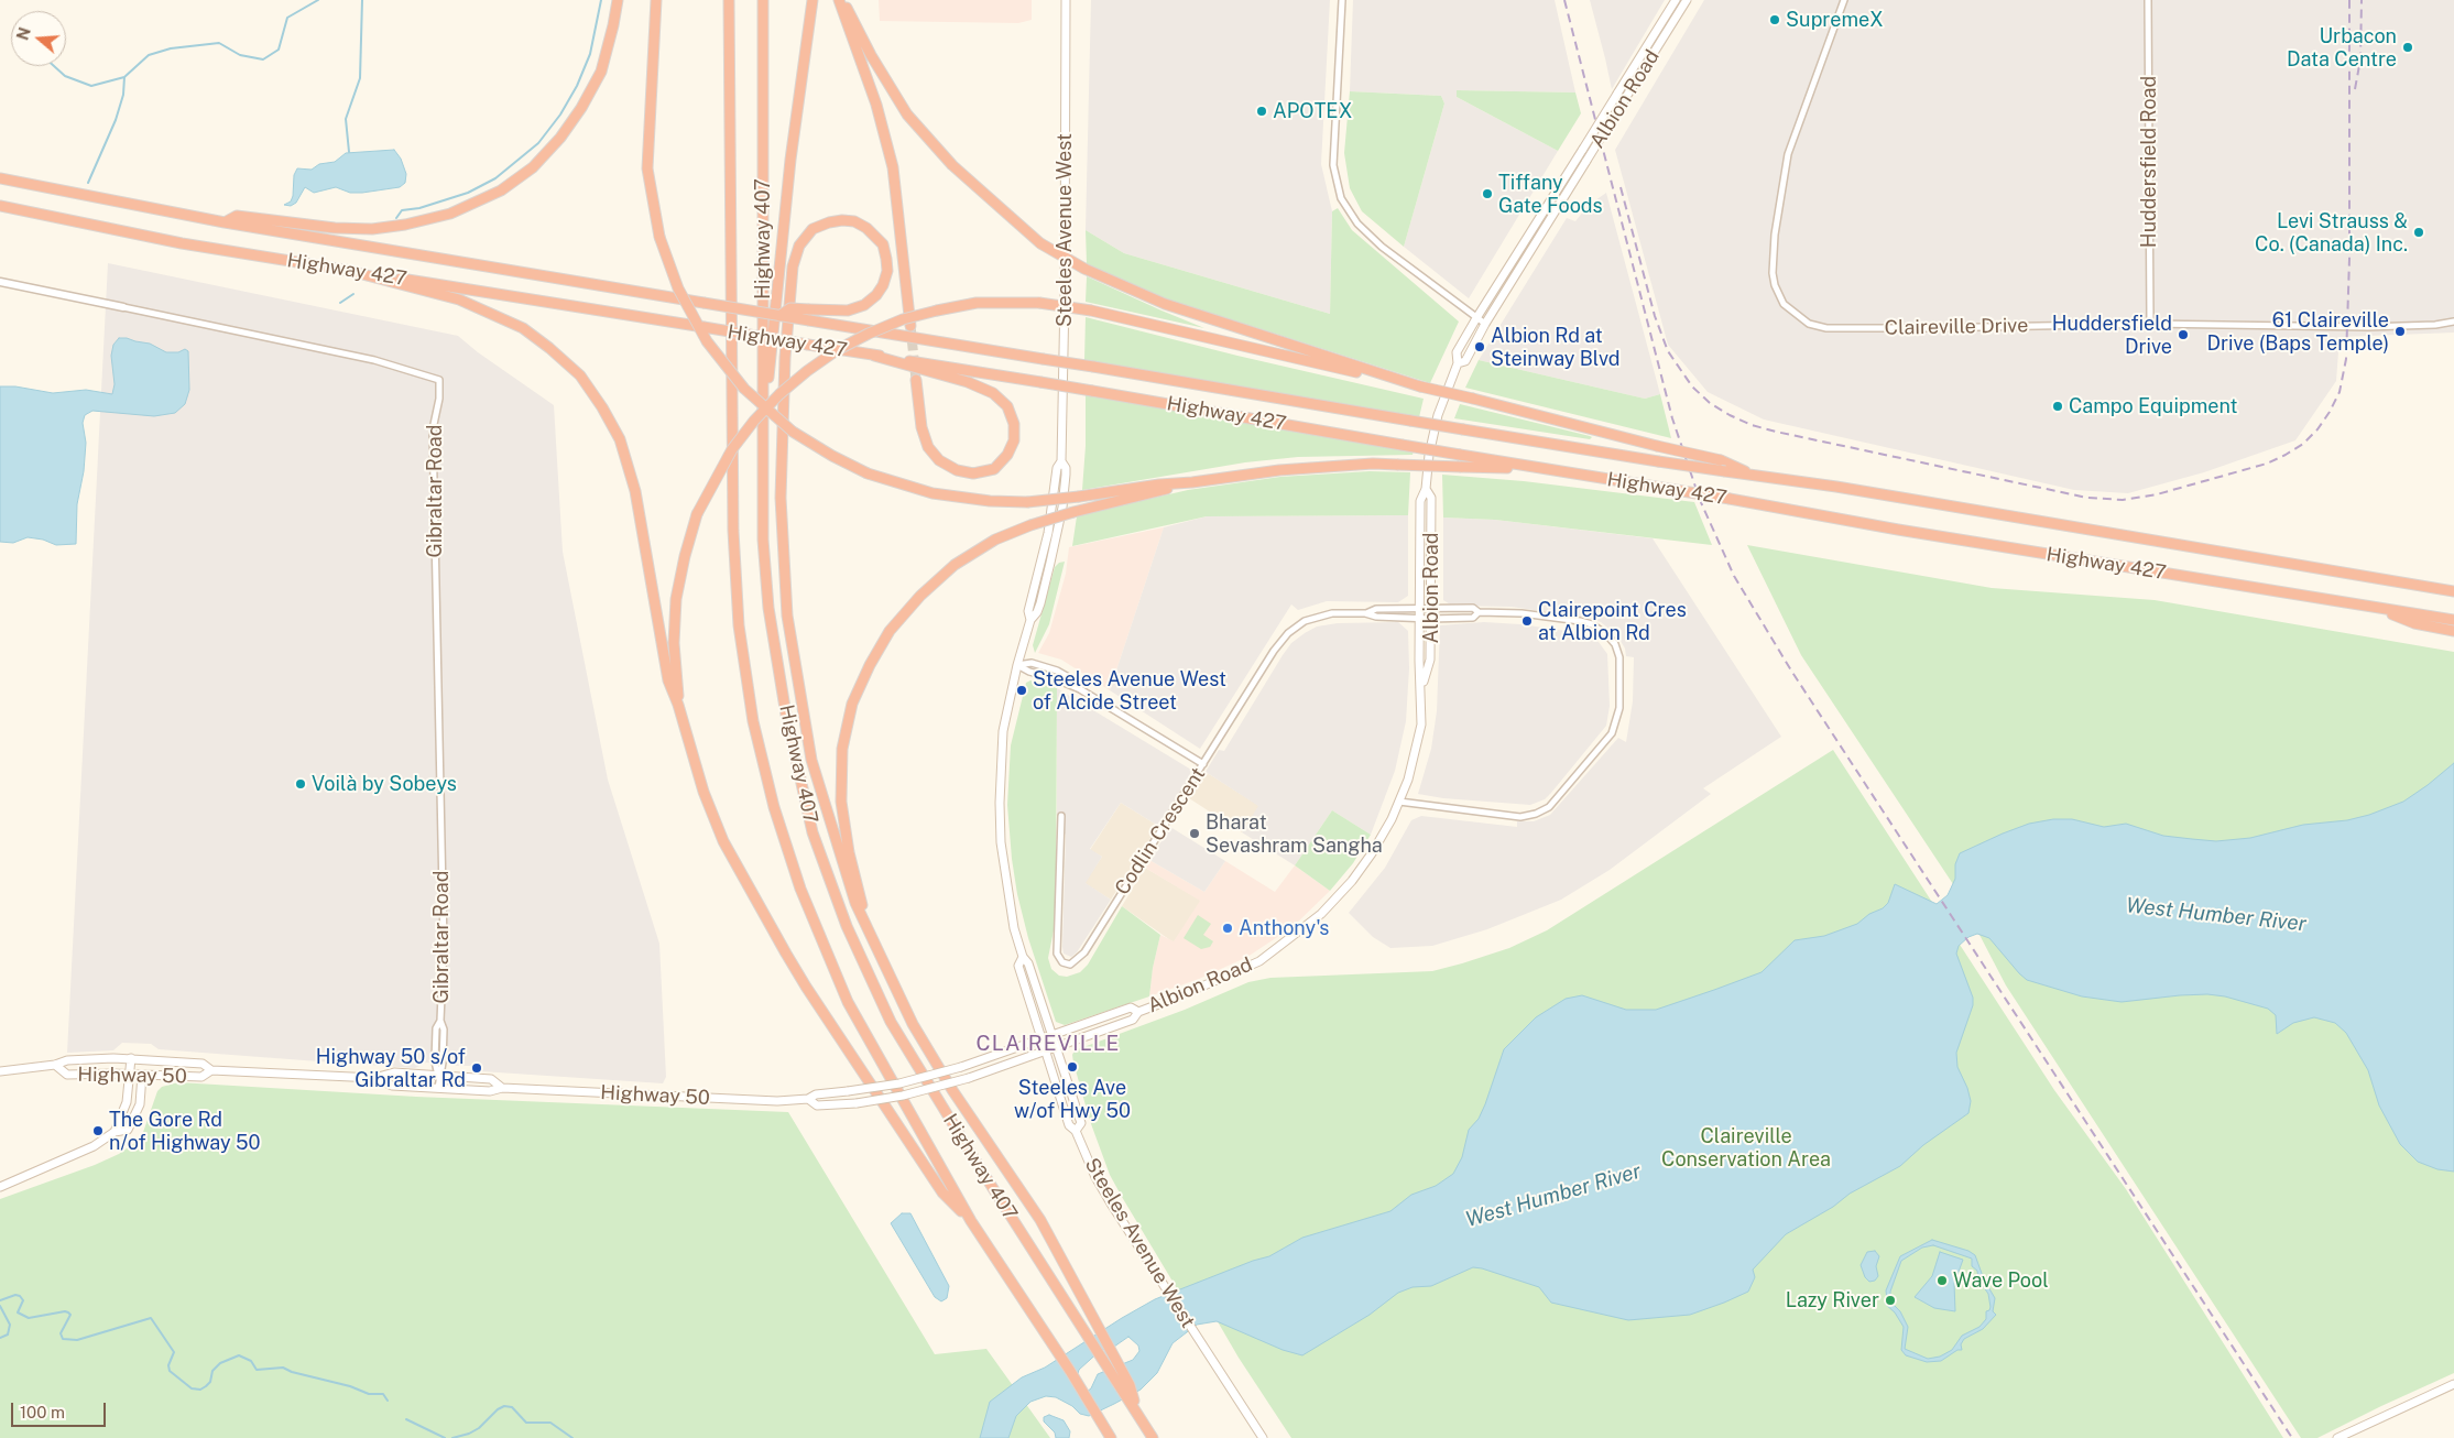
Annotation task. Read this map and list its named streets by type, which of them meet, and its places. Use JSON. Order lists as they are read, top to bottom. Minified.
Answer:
{"streets":{"highway":["Highway 407","Highway 427"],"main road":["Albion Road","Steeles Avenue West","Highway 50"],"street":["Huddersfield Road","Claireville Drive","Gibraltar Road","Codlin Crescent"]},"crossings":[["Albion Road","Steeles Avenue West"],["Albion Road","Codlin Crescent"],["Albion Road","Highway 50"],["Huddersfield Road","Claireville Drive"],["Steeles Avenue West","Highway 50"],["Gibraltar Road","Highway 50"]],"districts":["CLAIREVILLE"],"water":["West Humber River"],"parks":["Claireville Conservation Area"],"places":["SupremeX","Urbacon Data Centre","APOTEX","Tiffany Gate Foods","Levi Strauss & Co. (Canada) Inc.","61 Claireville Drive (Baps Temple)","Huddersfield Drive","Albion Rd at Steinway Blvd","Campo Equipment","Clairepoint Cres at Albion Rd","Steeles Avenue West of Alcide Street","Voilà by Sobeys","Bharat Sevashram Sangha","Anthony's","Steeles Ave w/of Hwy 50","Highway 50 s/of Gibraltar Rd","The Gore Rd n/of Highway 50","Wave Pool","Lazy River"],"scale_bar":"100 m","north":"left"}
